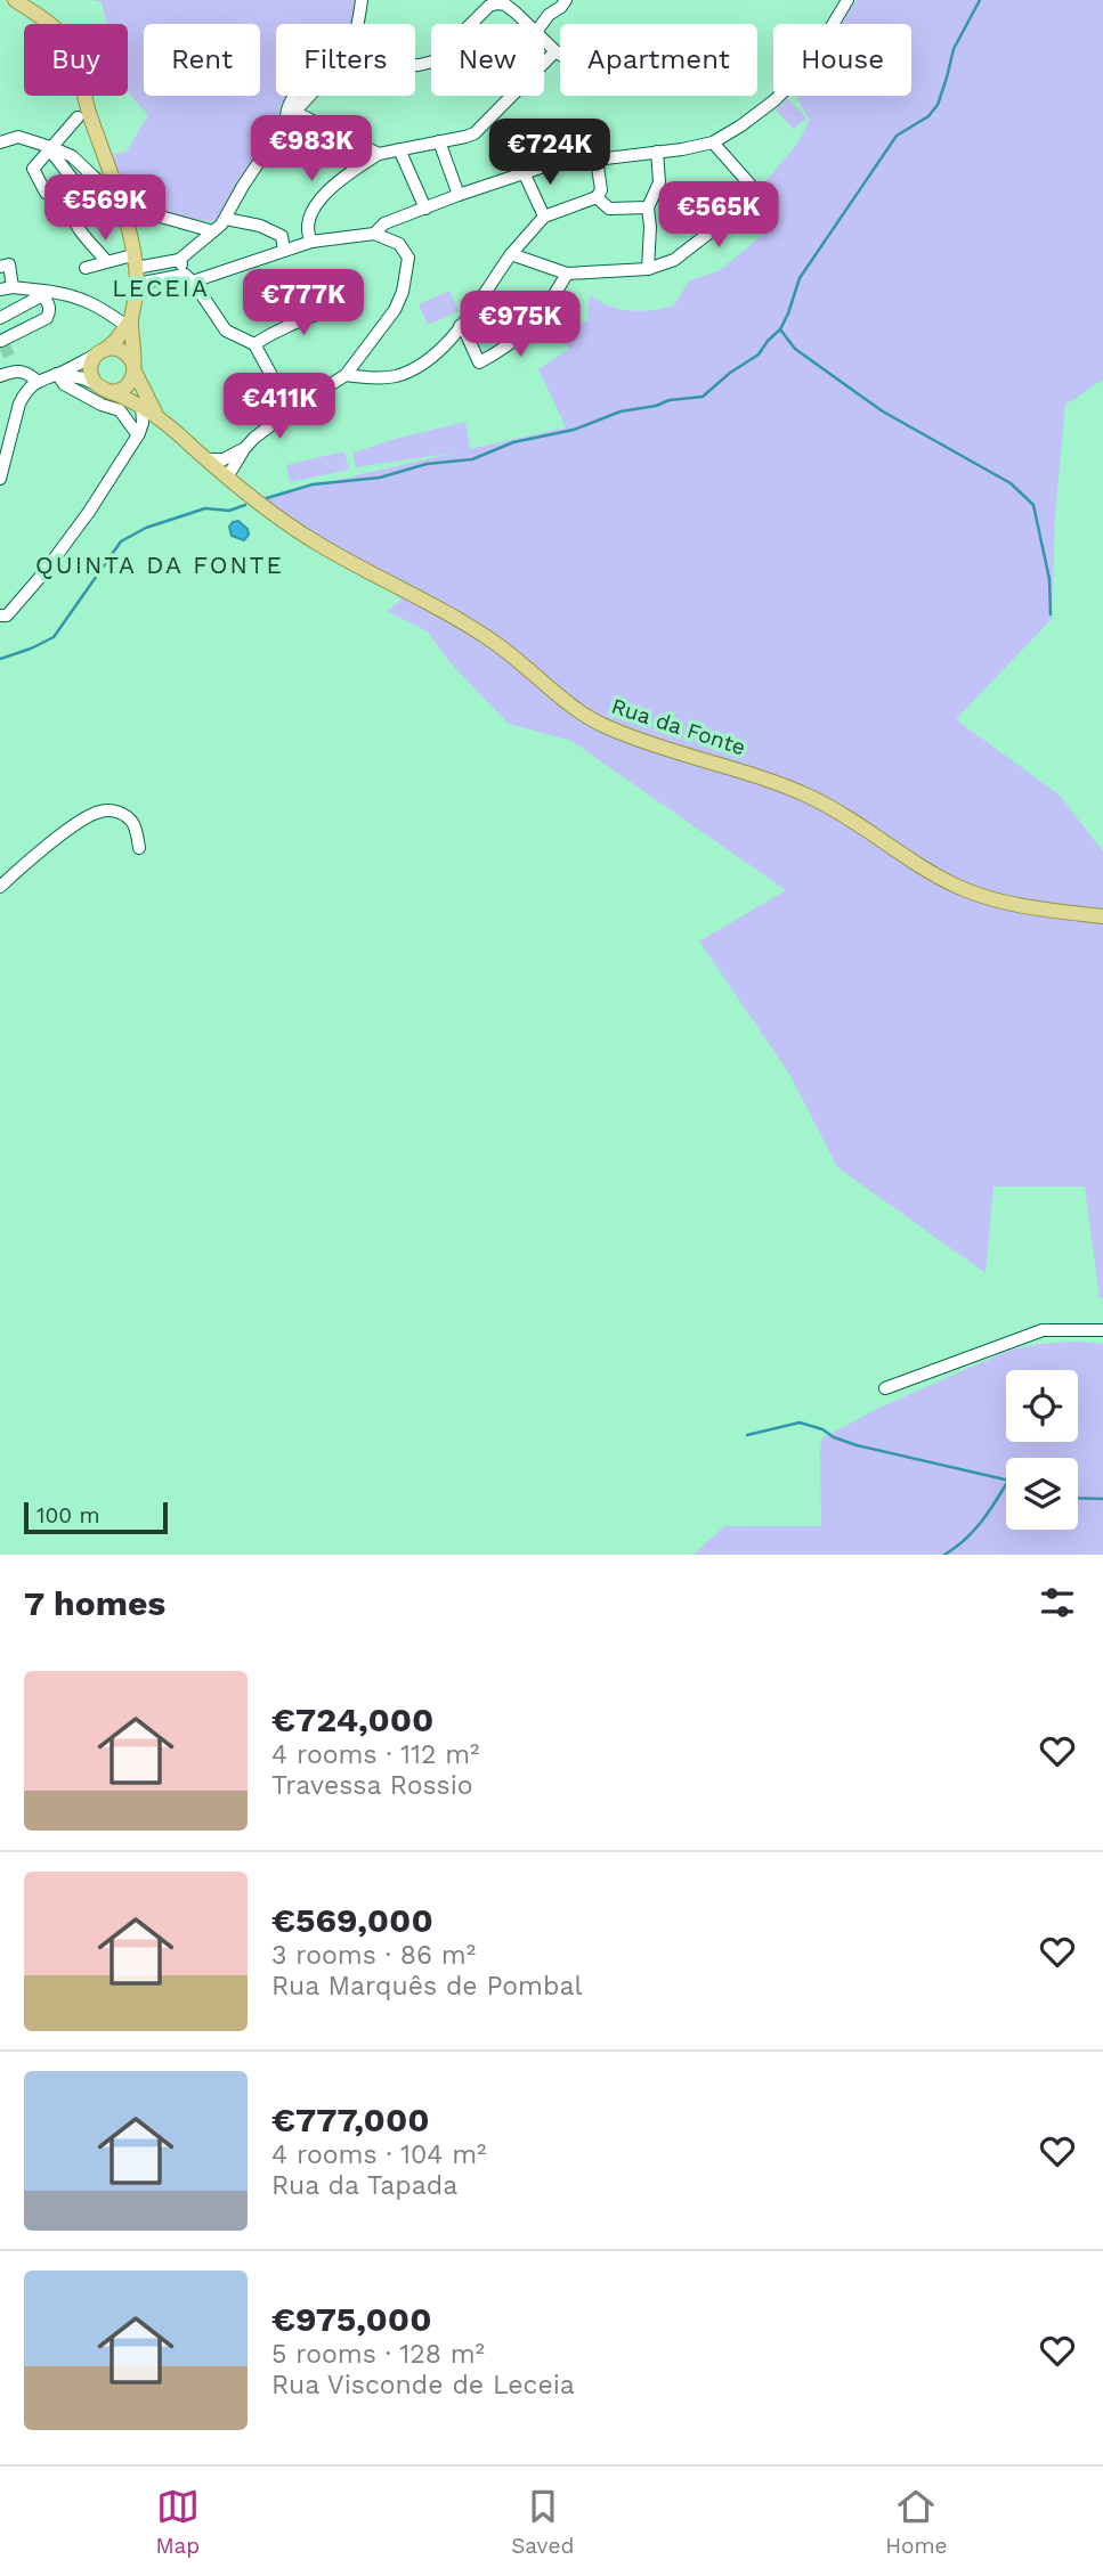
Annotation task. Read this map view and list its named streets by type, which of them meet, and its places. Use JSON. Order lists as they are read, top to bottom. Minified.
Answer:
{"streets":{"main road":["Rua da Fonte"]},"districts":["LECEIA","QUINTA DA FONTE"],"scale_bar":"100 m","page":{"chip":["Buy","Rent","Filters","New","Apartment","House"],"price":["€983K","€724K","€569K","€565K","€777K","€975K","€411K"],"scale":"100 m","heading":"7 homes","list":[{"name":"€724,000","note":"4 rooms · 112 m² · Travessa Rossio"},{"name":"€569,000","note":"3 rooms · 86 m² · Rua Marquês de Pombal"},{"name":"€777,000","note":"4 rooms · 104 m² · Rua da Tapada"},{"name":"€975,000","note":"5 rooms · 128 m² · Rua Visconde de Leceia"}],"tabs":["Map","Saved","Home"]}}
